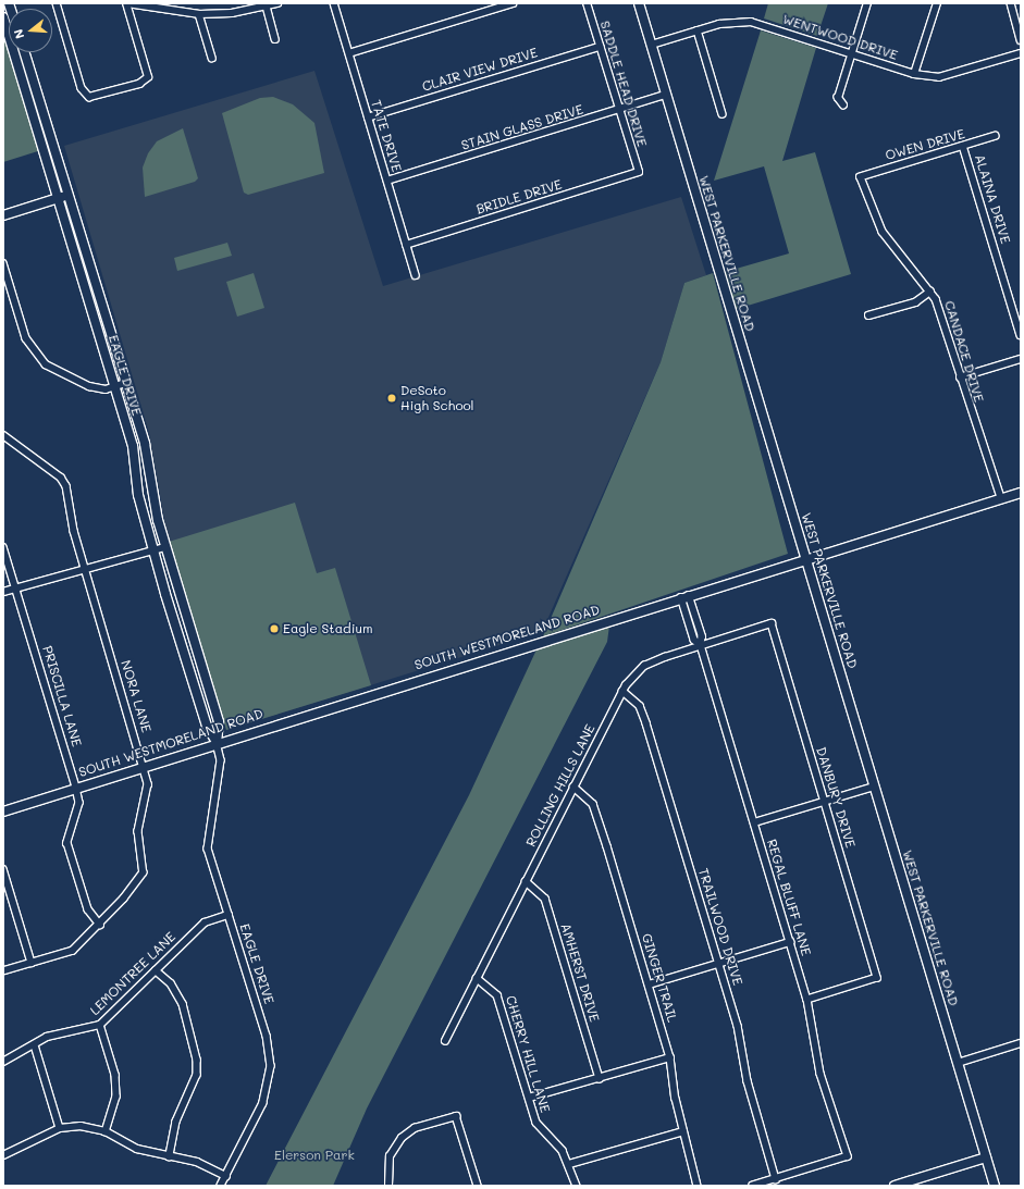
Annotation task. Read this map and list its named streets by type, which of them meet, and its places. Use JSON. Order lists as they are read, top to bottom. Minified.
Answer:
{"streets":{"main road":["WEST PARKERVILLE ROAD","EAGLE DRIVE","SOUTH WESTMORELAND ROAD"],"street":["WENTWOOD DRIVE","CLAIR VIEW DRIVE","SADDLE HEAD DRIVE","STAIN GLASS DRIVE","TATE DRIVE","OWEN DRIVE","BRIDLE DRIVE","ALAINA DRIVE","CANDACE DRIVE","PRISCILLA LANE","NORA LANE","ROLLING HILLS LANE","DANBURY DRIVE","REGAL BLUFF LANE","TRAILWOOD DRIVE","AMHERST DRIVE","LEMONTREE LANE","GINGER TRAIL","CHERRY HILL LANE"]},"crossings":[["WENTWOOD DRIVE","WEST PARKERVILLE ROAD"],["CLAIR VIEW DRIVE","SADDLE HEAD DRIVE"],["CLAIR VIEW DRIVE","TATE DRIVE"],["SADDLE HEAD DRIVE","STAIN GLASS DRIVE"],["SADDLE HEAD DRIVE","BRIDLE DRIVE"],["STAIN GLASS DRIVE","TATE DRIVE"],["STAIN GLASS DRIVE","WEST PARKERVILLE ROAD"],["TATE DRIVE","BRIDLE DRIVE"],["OWEN DRIVE","ALAINA DRIVE"],["OWEN DRIVE","CANDACE DRIVE"],["WEST PARKERVILLE ROAD","SOUTH WESTMORELAND ROAD"],["CANDACE DRIVE","SOUTH WESTMORELAND ROAD"],["EAGLE DRIVE","SOUTH WESTMORELAND ROAD"],["EAGLE DRIVE","LEMONTREE LANE"],["SOUTH WESTMORELAND ROAD","PRISCILLA LANE"],["SOUTH WESTMORELAND ROAD","NORA LANE"],["SOUTH WESTMORELAND ROAD","REGAL BLUFF LANE"],["PRISCILLA LANE","NORA LANE"],["ROLLING HILLS LANE","DANBURY DRIVE"],["ROLLING HILLS LANE","REGAL BLUFF LANE"],["ROLLING HILLS LANE","TRAILWOOD DRIVE"],["ROLLING HILLS LANE","AMHERST DRIVE"],["ROLLING HILLS LANE","GINGER TRAIL"],["ROLLING HILLS LANE","CHERRY HILL LANE"],["DANBURY DRIVE","REGAL BLUFF LANE"],["REGAL BLUFF LANE","TRAILWOOD DRIVE"]],"parks":["Elerson Park"],"places":["DeSoto High School","Eagle Stadium"],"north":"left"}
